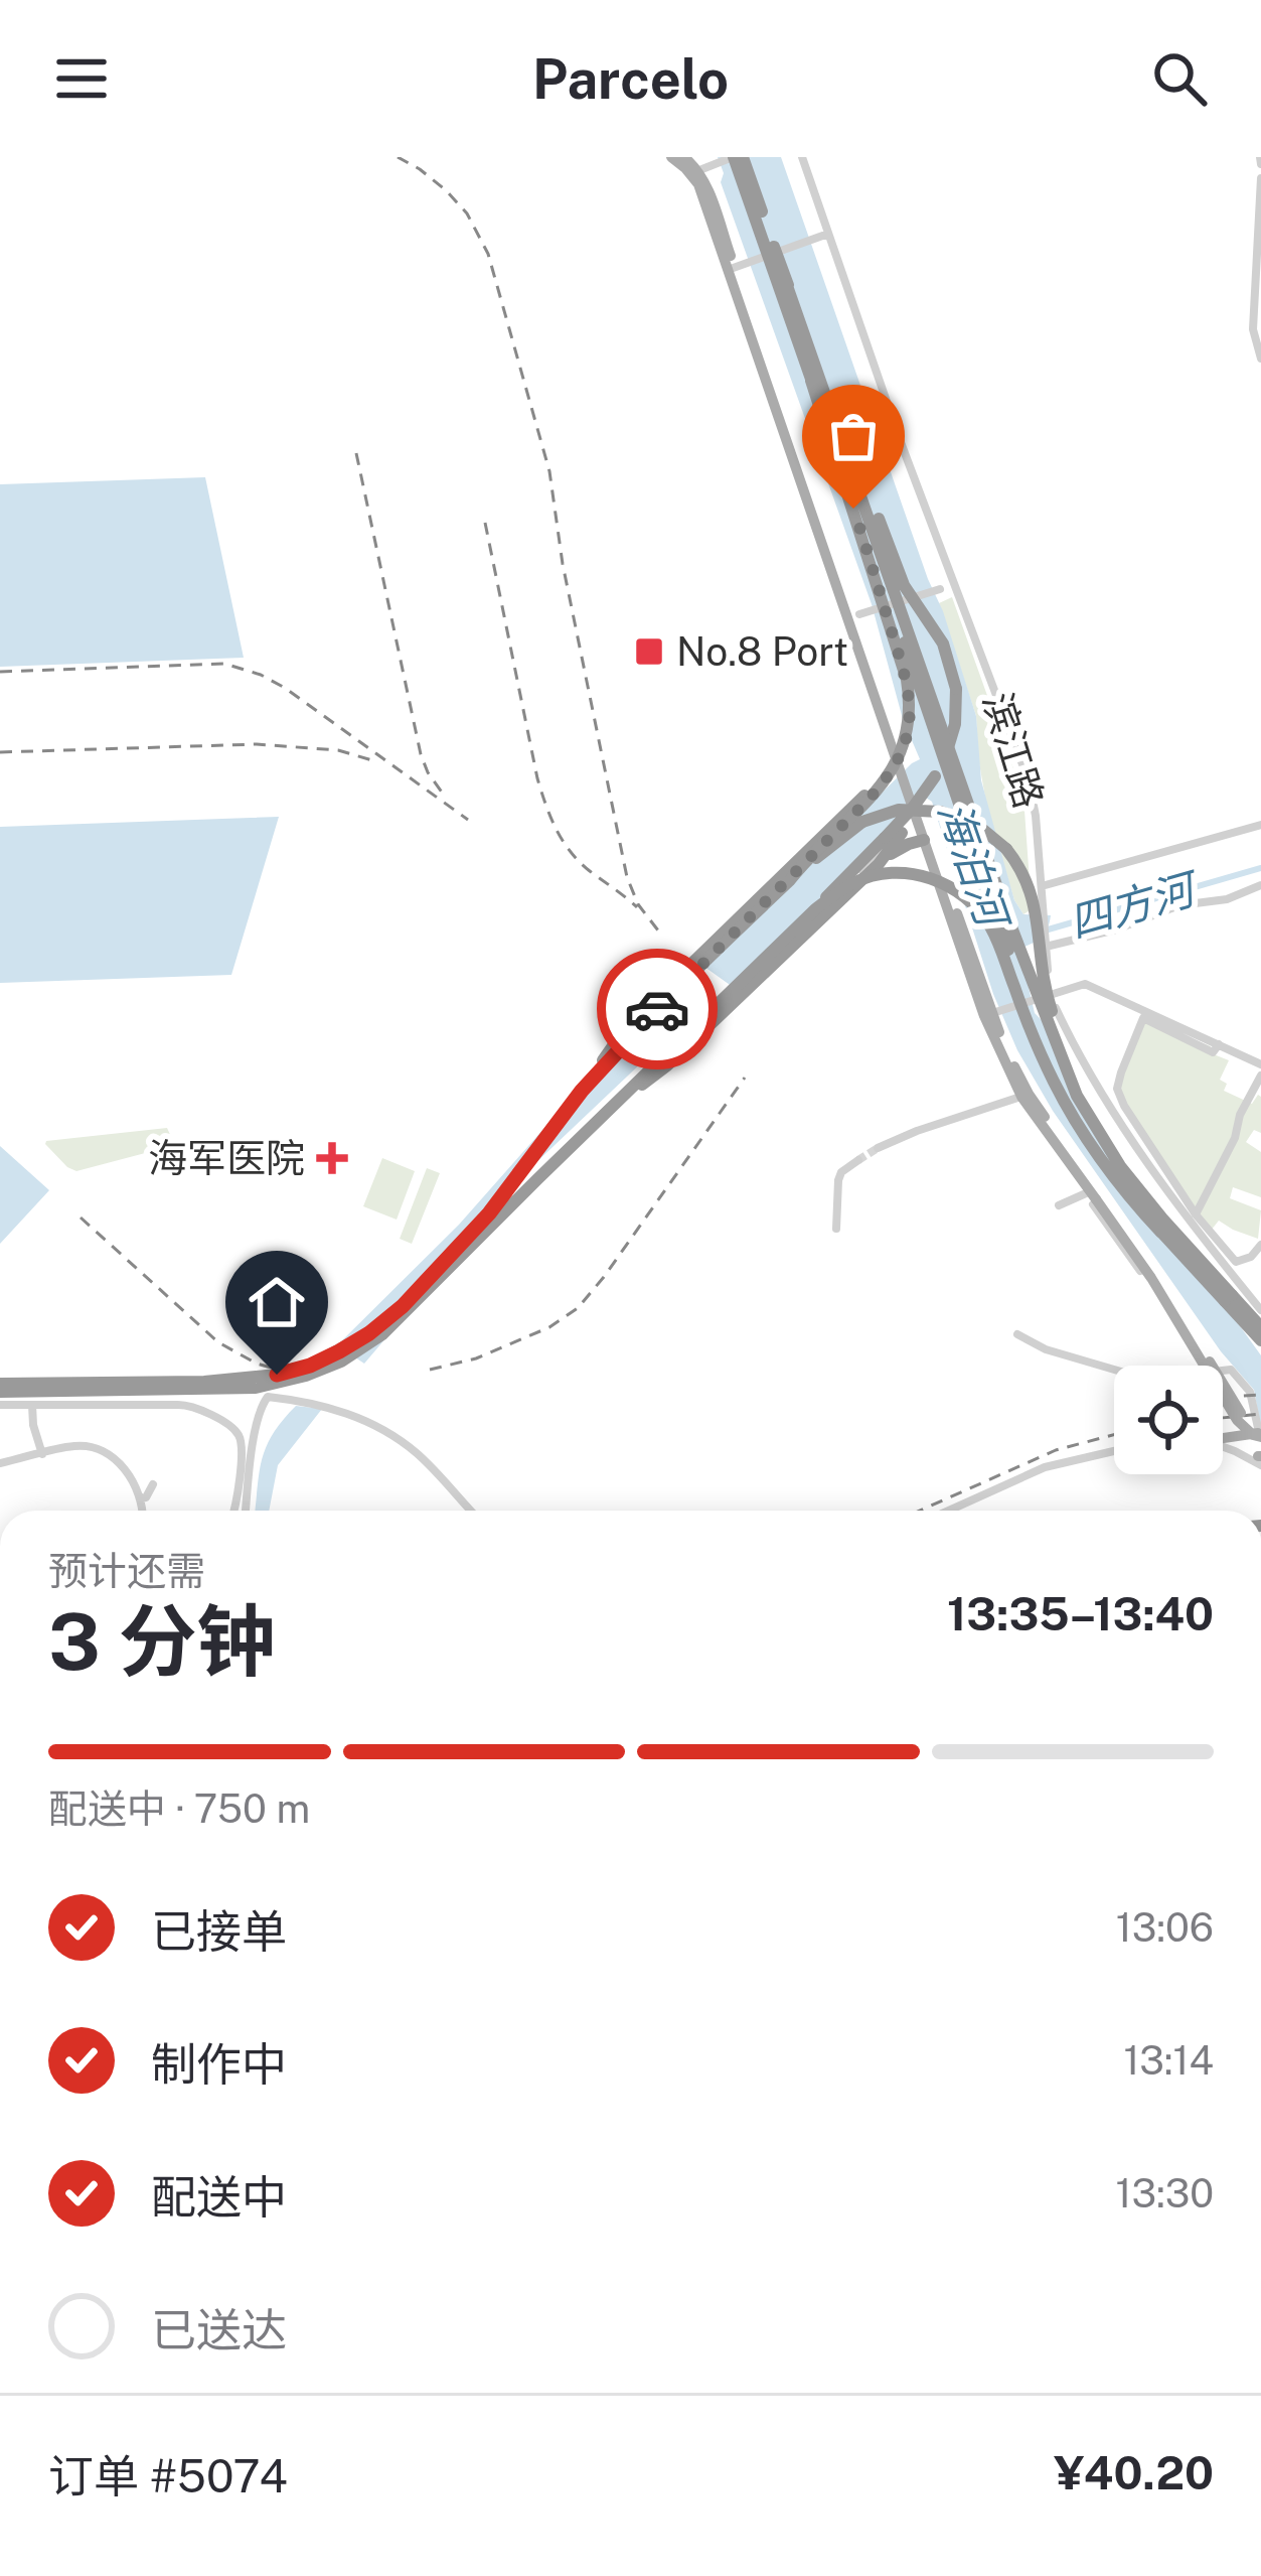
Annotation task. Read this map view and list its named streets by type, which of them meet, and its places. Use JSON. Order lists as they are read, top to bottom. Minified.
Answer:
{"streets":{"street":["滨江路"]},"water":["海泊河","四方河"],"places":{"transit":["No.8 Port"],"health":["海军医院"]},"page":{"header":"Parcelo","heading":["3 分钟","预计还需","13:35–13:40"],"panel":["订单 #5074","¥40.20"],"bar":"配送中 · 750 m","list":[["已接单","13:06"],["制作中","13:14"],["配送中","13:30"],"已送达"]}}
